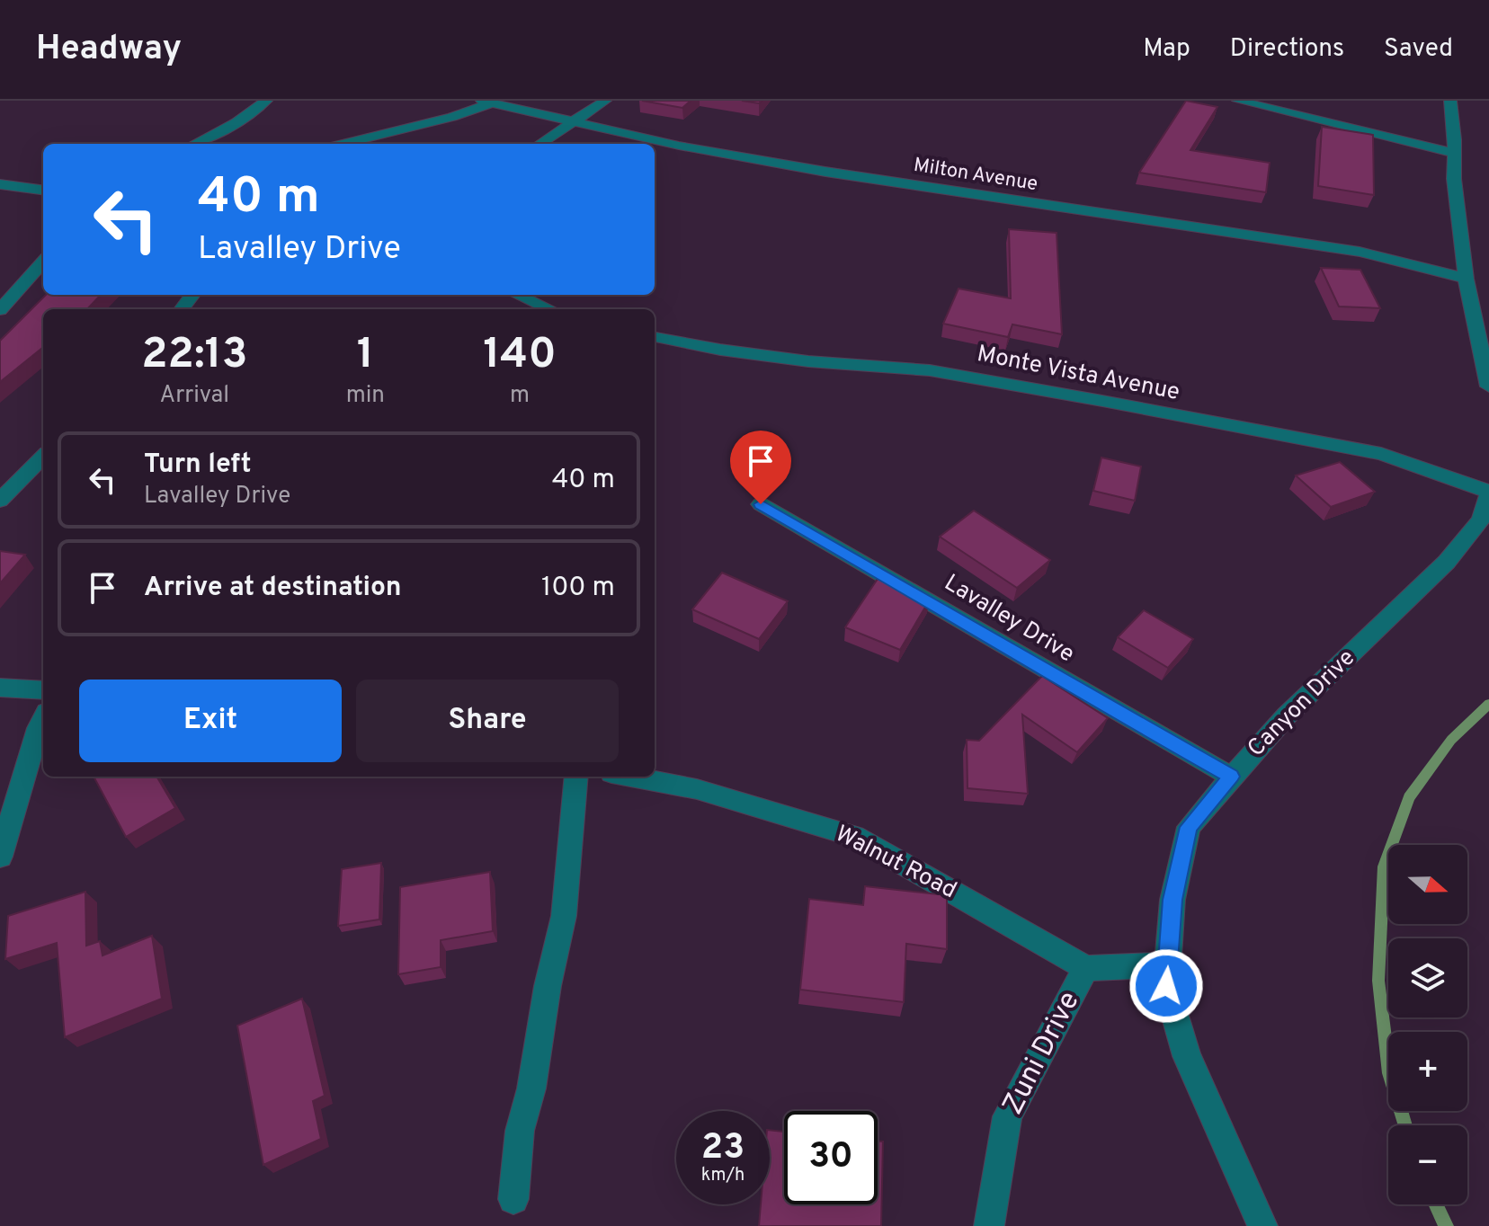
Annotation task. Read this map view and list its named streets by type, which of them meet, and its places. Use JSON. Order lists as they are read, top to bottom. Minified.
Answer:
{"streets":{"street":["Milton Avenue","Monte Vista Avenue","Lavalley Drive","Canyon Drive","Walnut Road","Zuni Drive"]},"crossings":[["Monte Vista Avenue","Canyon Drive"],["Lavalley Drive","Canyon Drive"],["Walnut Road","Zuni Drive"]],"north":"right","page":{"header":"Headway","nav":["Map","Directions","Saved"],"turn":["40 m","Lavalley Drive"],"eta":["22:13","Arrival","1","min","140","m"],"list":[{"name":"Turn left","note":"Lavalley Drive","value":"40 m"},{"name":"Arrive at destination","value":"100 m"}],"buttons":["Exit","Share"],"map_buttons":["+","−"],"speed":"23 km/h","limit":"30"}}
